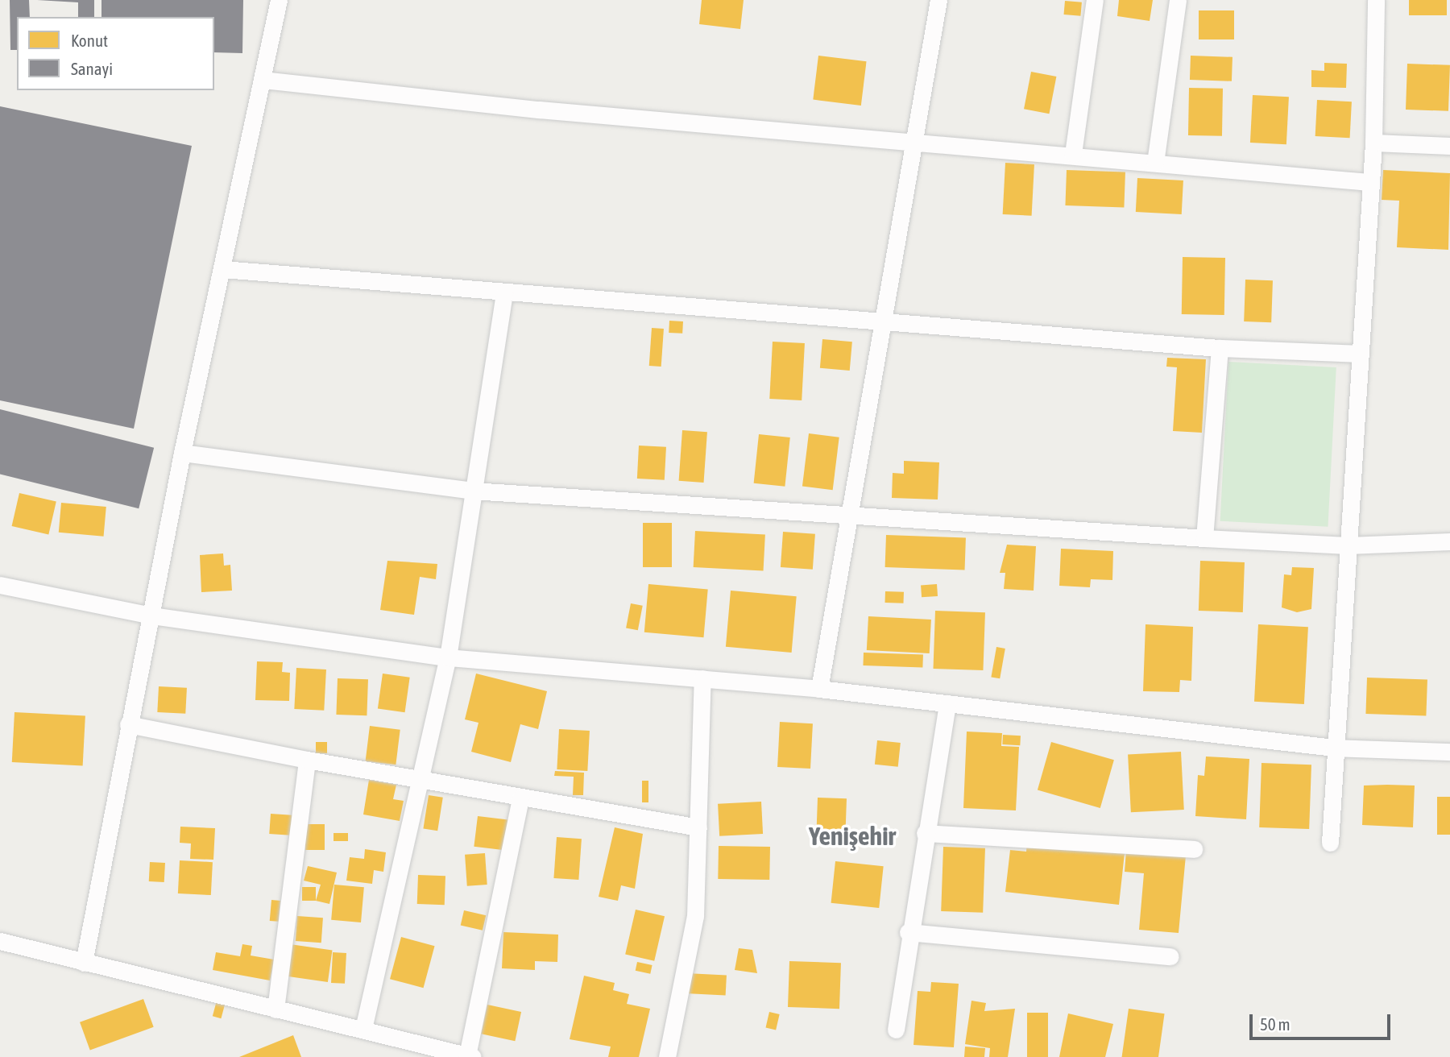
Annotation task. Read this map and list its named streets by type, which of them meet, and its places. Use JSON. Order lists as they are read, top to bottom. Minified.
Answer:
{"districts":["Yenişehir"],"legend":["Konut","Sanayi"],"scale_bar":"50 m"}
